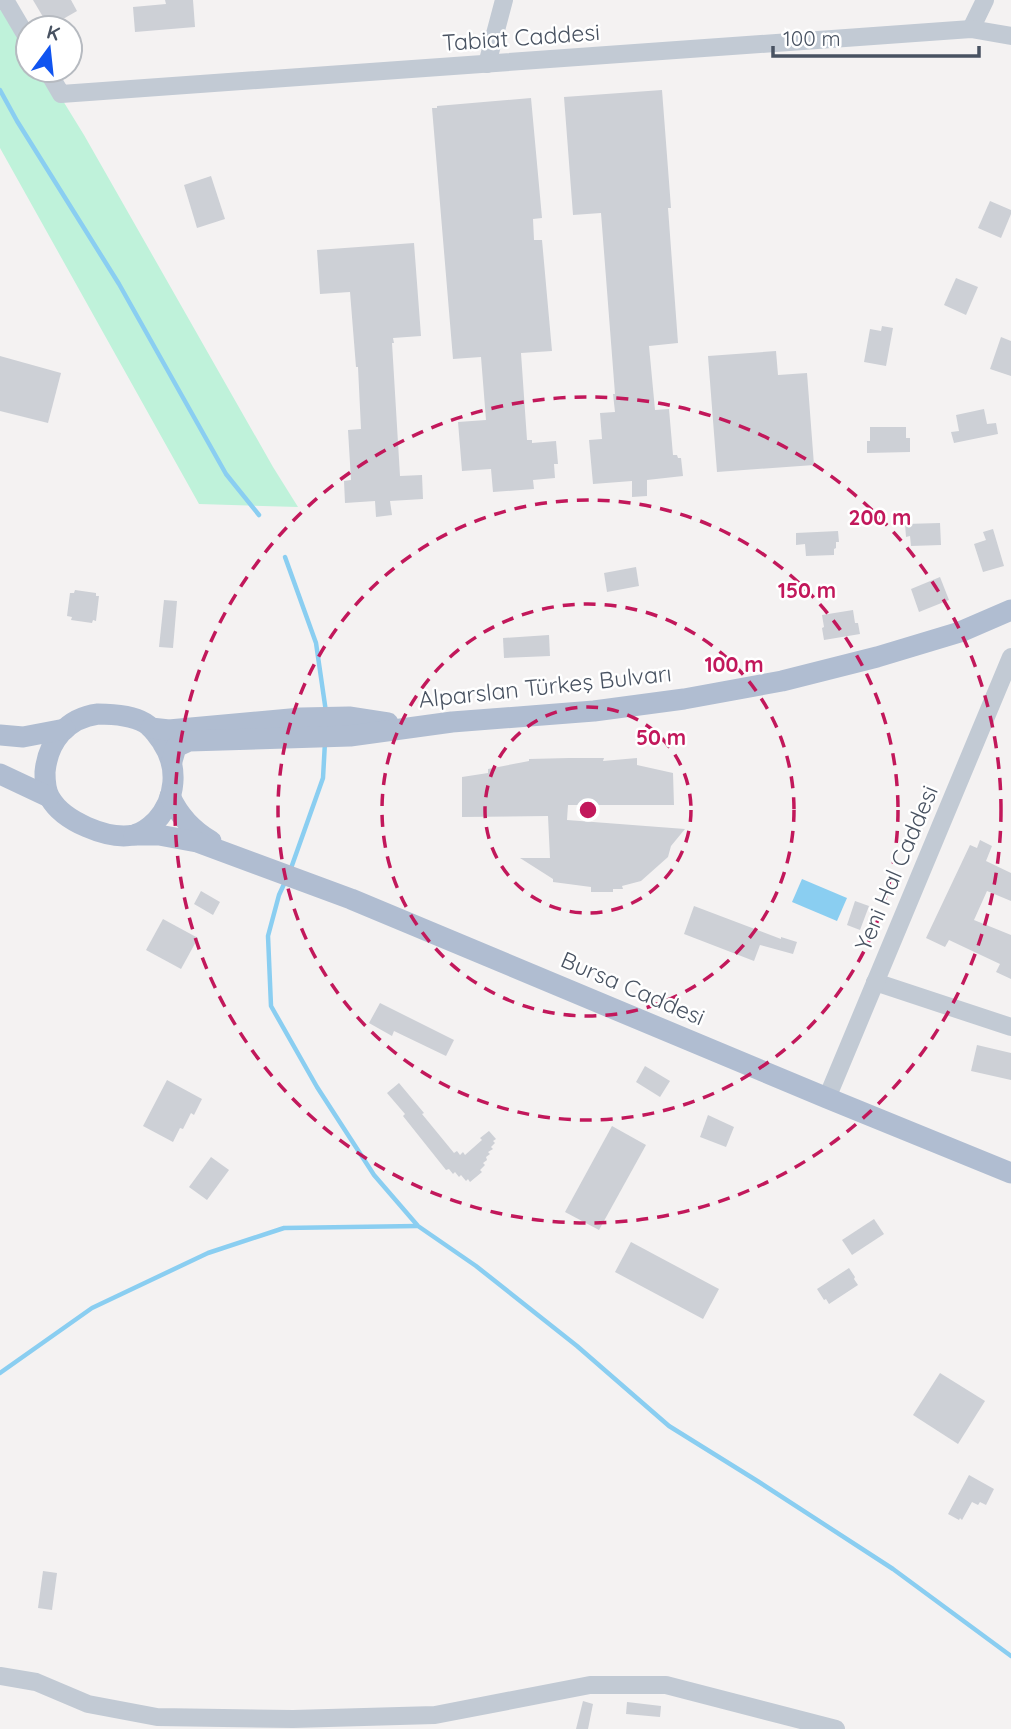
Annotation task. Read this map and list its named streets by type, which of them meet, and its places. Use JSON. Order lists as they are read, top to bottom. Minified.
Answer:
{"streets":{"main road":["Alparslan Türkeş Bulvarı","Bursa Caddesi"],"street":["Tabiat Caddesi","Yeni Hal Caddesi"]},"crossings":[["Alparslan Türkeş Bulvarı","Bursa Caddesi"],["Yeni Hal Caddesi","Bursa Caddesi"]],"scale_bar":"100 m","north":"top","rings":["200 m","150 m","100 m","50 m"]}
